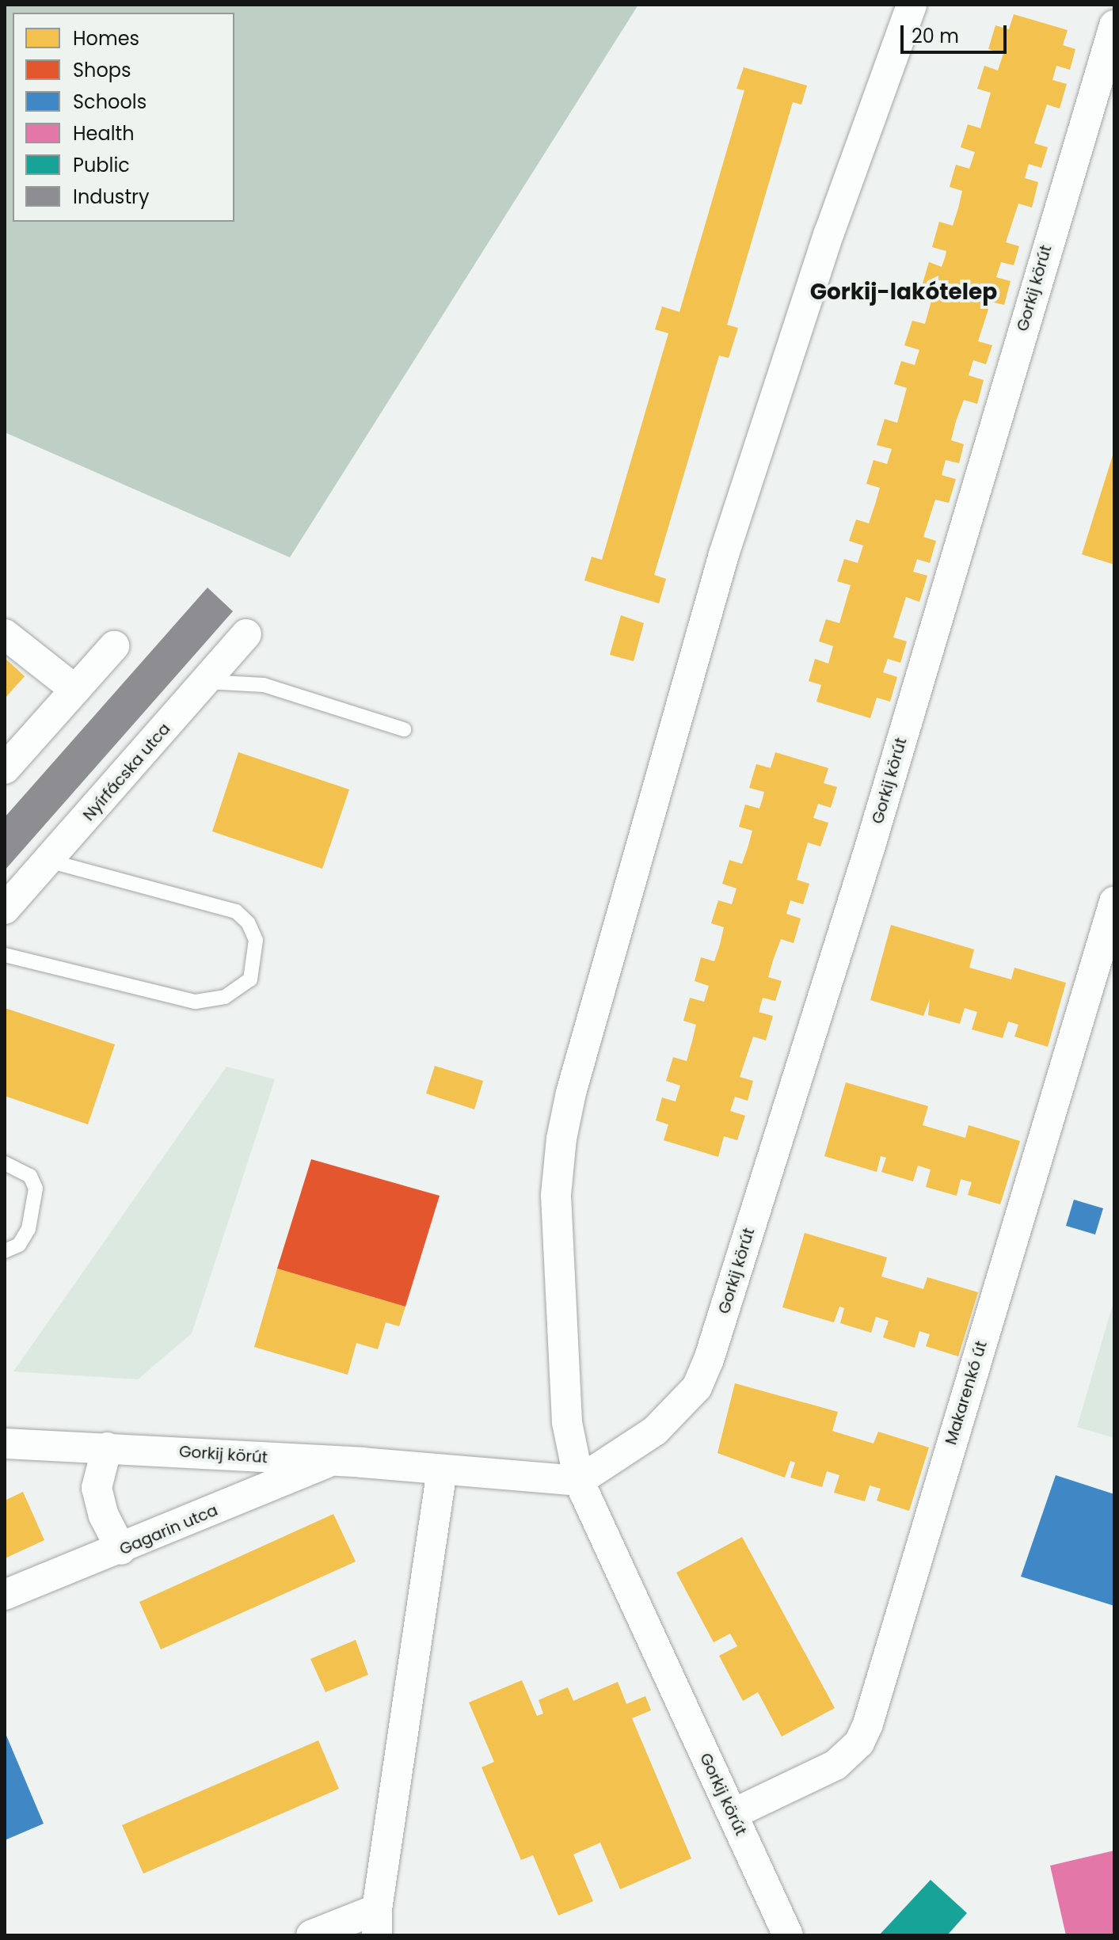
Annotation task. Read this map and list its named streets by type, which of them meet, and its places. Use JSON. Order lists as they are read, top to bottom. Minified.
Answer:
{"streets":{"street":["Gorkij körút","Nyírfácska utca","Makarenkó út","Gagarin utca"]},"crossings":[["Gorkij körút","Makarenkó út"],["Gorkij körút","Gagarin utca"]],"districts":["Gorkij-lakótelep"],"legend":["Homes","Shops","Schools","Health","Public","Industry"],"scale_bar":"20 m"}
